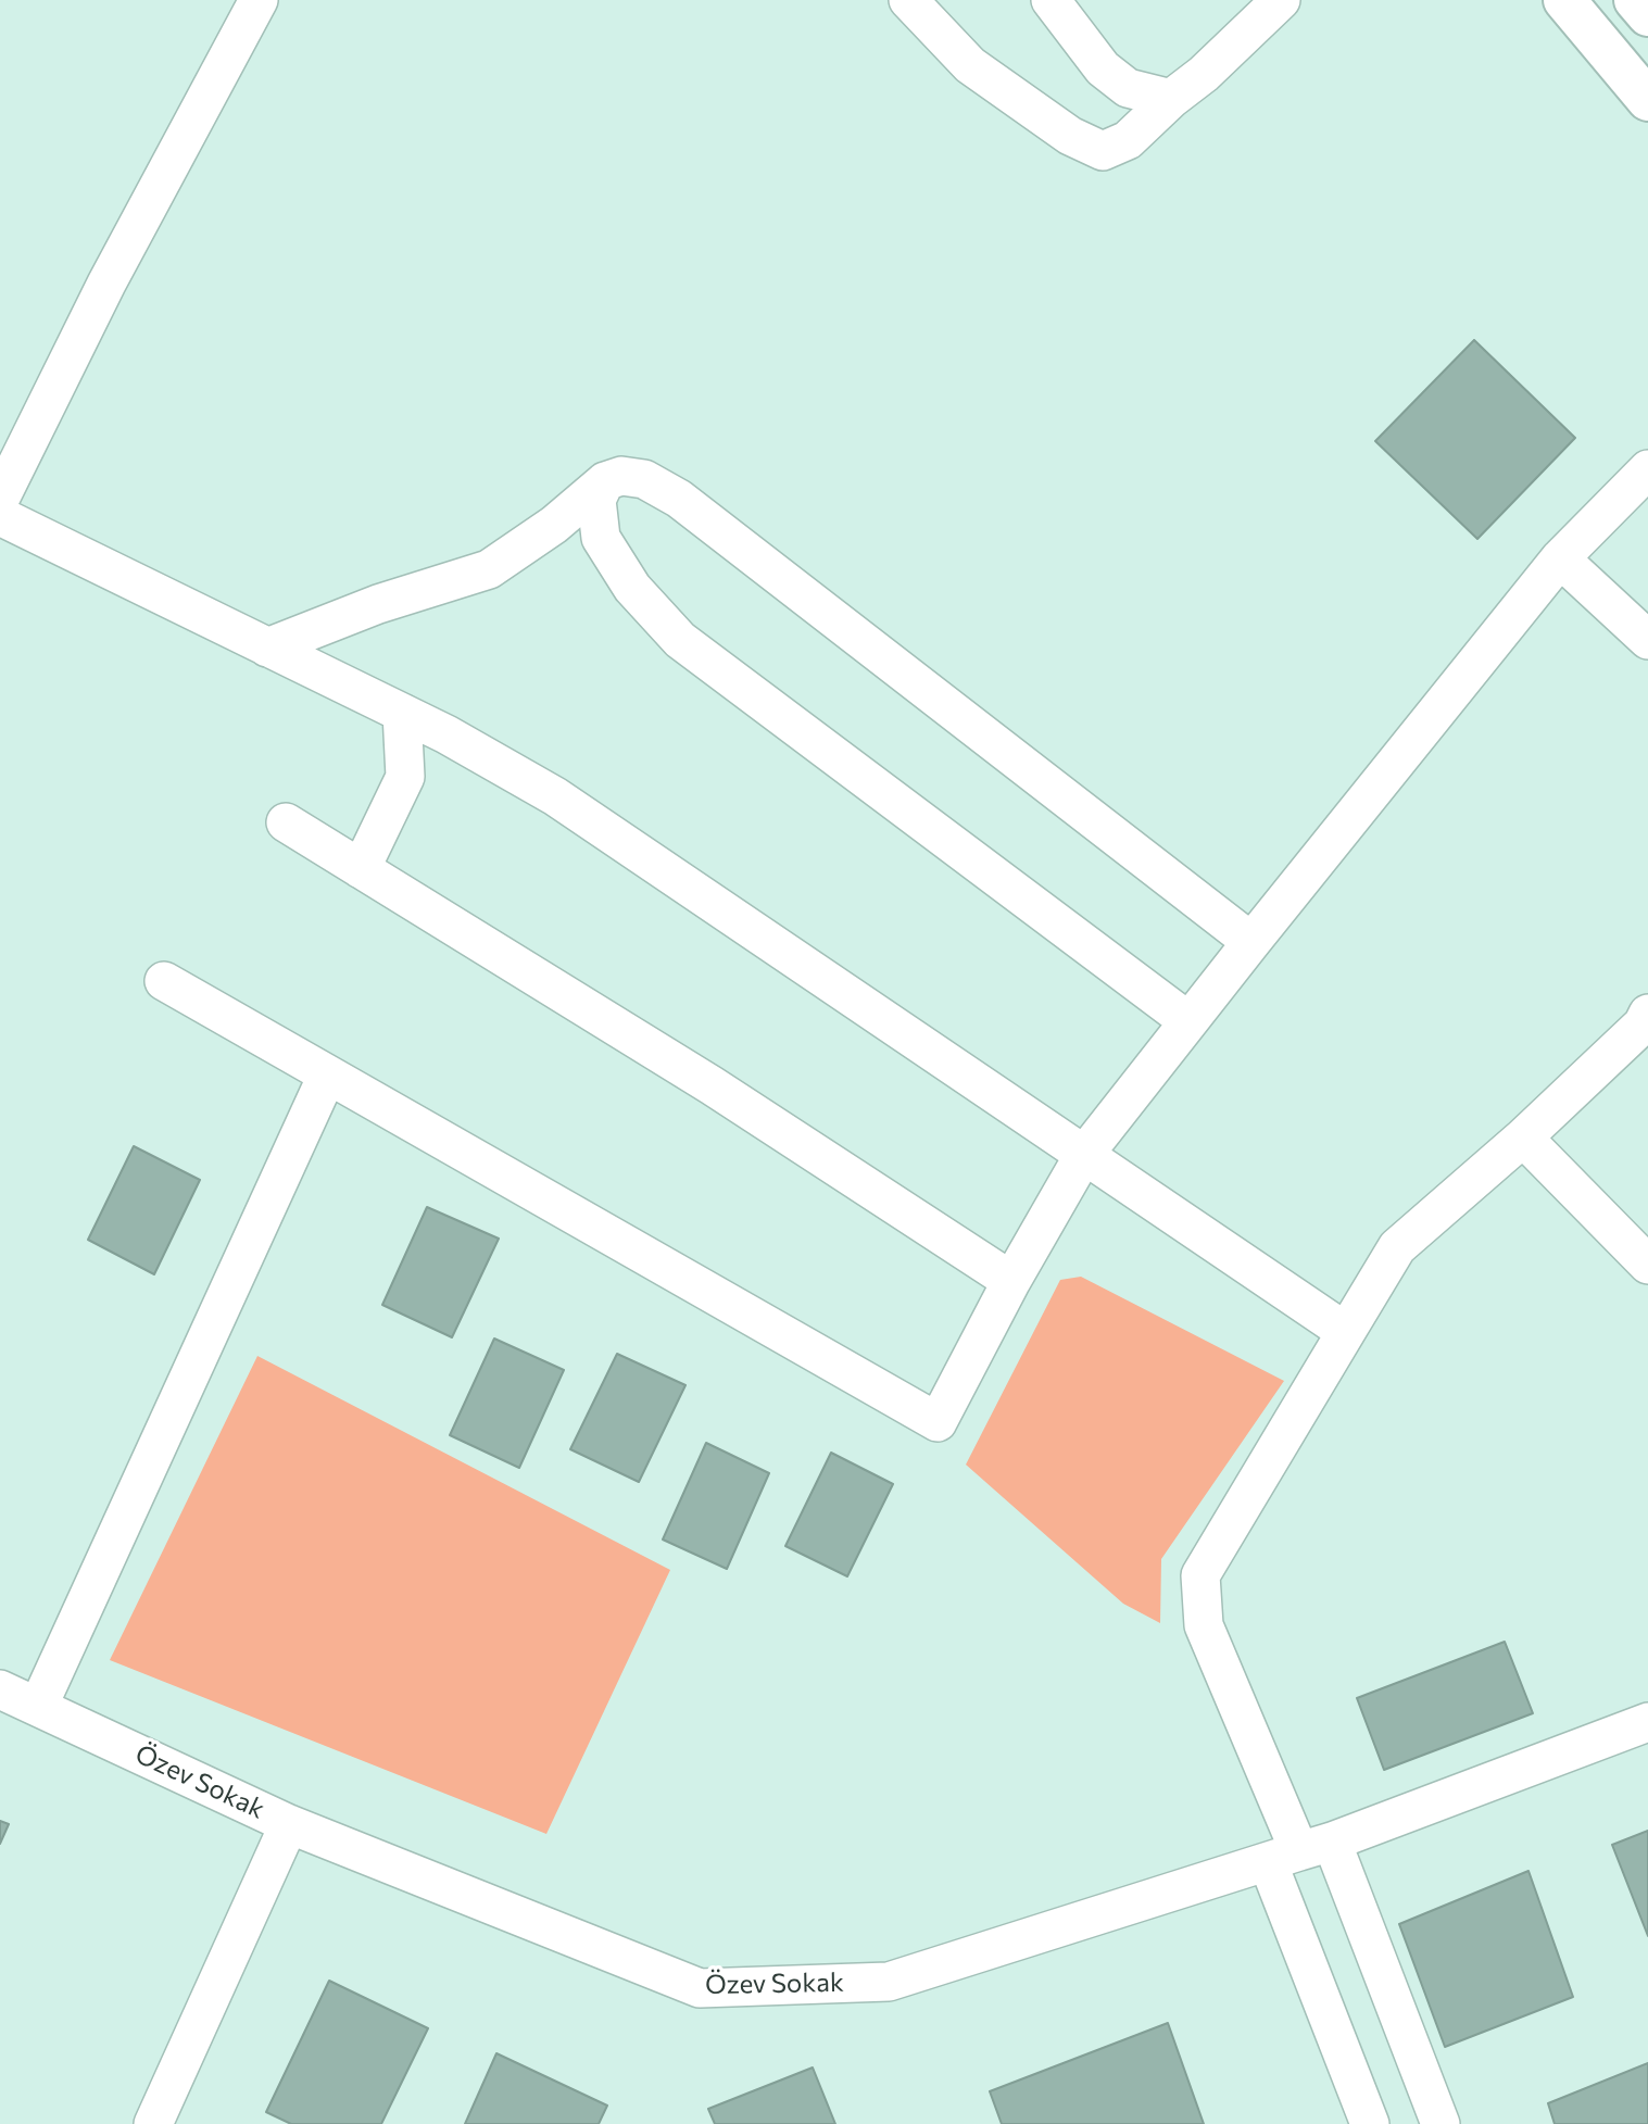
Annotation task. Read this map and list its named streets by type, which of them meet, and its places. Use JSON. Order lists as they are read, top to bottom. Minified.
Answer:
{"streets":{"street":["Özev Sokak"]}}
